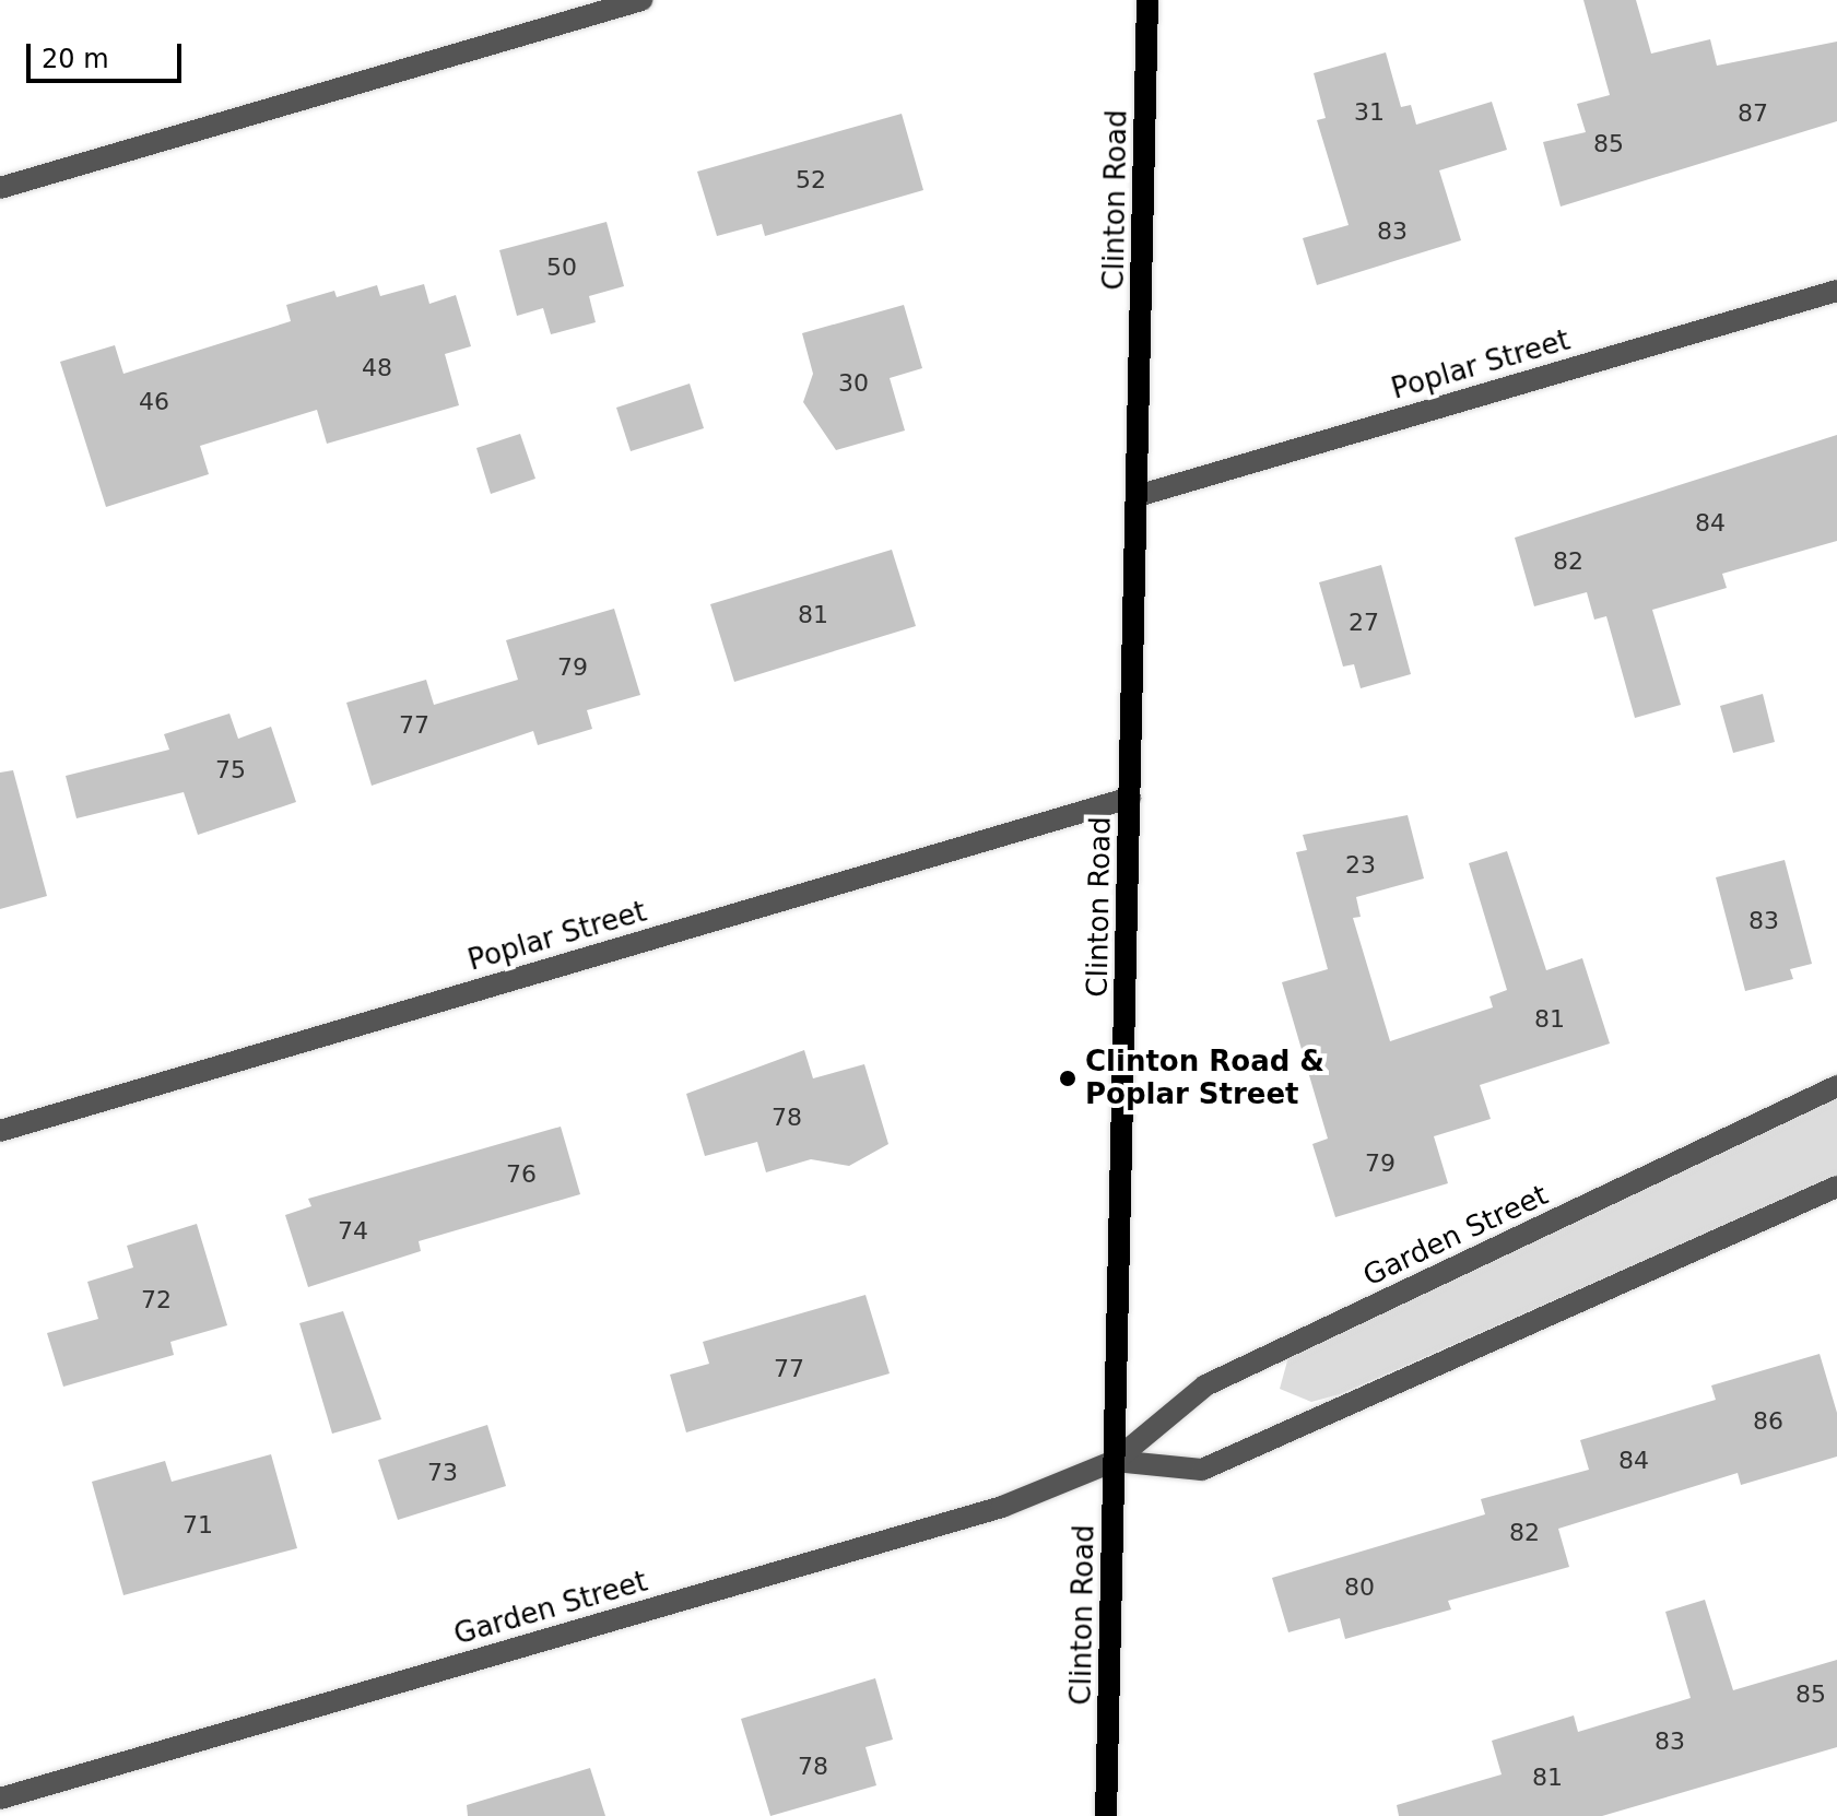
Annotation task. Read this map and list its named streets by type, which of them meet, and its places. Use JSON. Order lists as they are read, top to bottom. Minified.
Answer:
{"streets":{"main road":["Clinton Road"],"street":["Poplar Street","Garden Street"]},"crossings":[["Clinton Road","Poplar Street"],["Clinton Road","Garden Street"]],"places":["Clinton Road & Poplar Street"],"house_numbers":["31","87","85","52","83","50","48","30","46","84","82","81","27","79","77","75","23","83","81","78","79","76","74","72","77","86","84","73","71","82","80","85","83","78","81"],"scale_bar":"20 m"}
